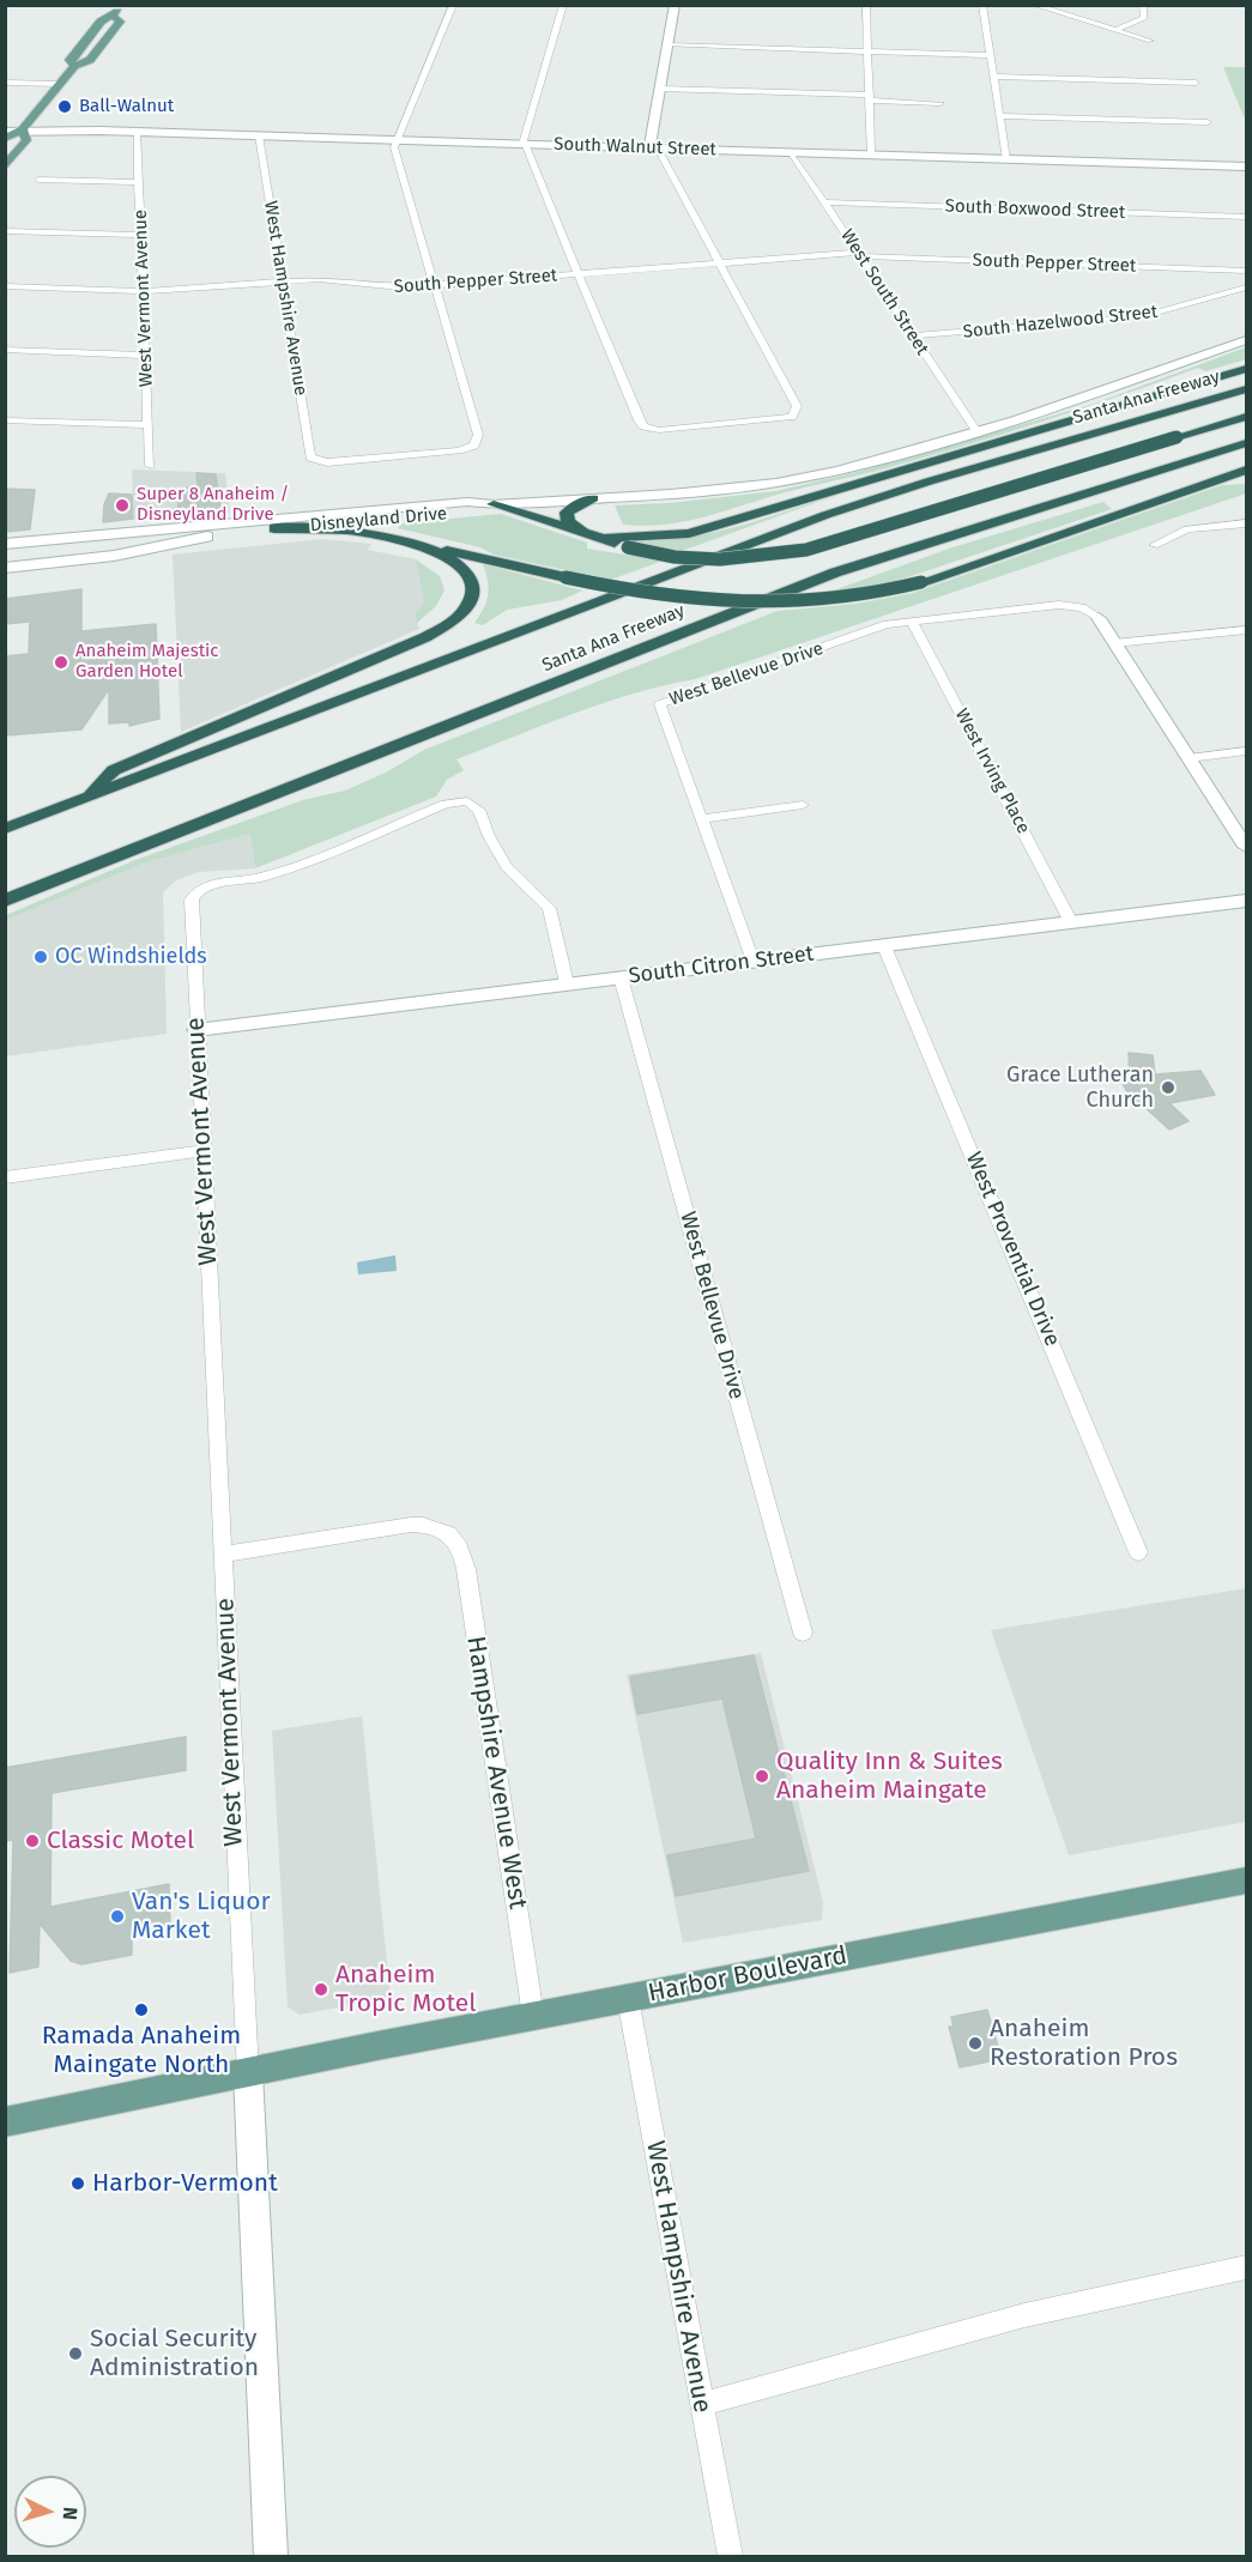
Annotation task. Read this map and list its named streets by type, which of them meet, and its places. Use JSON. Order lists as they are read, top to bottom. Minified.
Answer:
{"streets":{"highway":["Santa Ana Freeway"],"main road":["Harbor Boulevard"],"street":["South Walnut Street","South Boxwood Street","South Pepper Street","West South Street","West Vermont Avenue","West Hampshire Avenue","South Hazelwood Street","Disneyland Drive","West Bellevue Drive","West Irving Place","South Citron Street","West Provential Drive","Hampshire Avenue West"]},"crossings":[["South Walnut Street","West South Street"],["South Walnut Street","West Vermont Avenue"],["South Walnut Street","West Hampshire Avenue"],["South Boxwood Street","West South Street"],["South Pepper Street","West South Street"],["South Pepper Street","West Vermont Avenue"],["South Pepper Street","West Hampshire Avenue"],["West South Street","South Hazelwood Street"],["West South Street","Disneyland Drive"],["West Vermont Avenue","South Citron Street"],["West Vermont Avenue","Hampshire Avenue West"],["West Vermont Avenue","Harbor Boulevard"],["West Hampshire Avenue","Harbor Boulevard"],["West Bellevue Drive","West Irving Place"],["West Bellevue Drive","South Citron Street"],["West Irving Place","South Citron Street"],["South Citron Street","West Provential Drive"],["Hampshire Avenue West","Harbor Boulevard"]],"places":["Ball-Walnut","Super 8 Anaheim / Disneyland Drive","Anaheim Majestic Garden Hotel","OC Windshields","Grace Lutheran Church","Quality Inn & Suites Anaheim Maingate","Classic Motel","Van's Liquor Market","Anaheim Tropic Motel","Ramada Anaheim Maingate North","Anaheim Restoration Pros","Harbor-Vermont","Social Security Administration"],"north":"right"}
